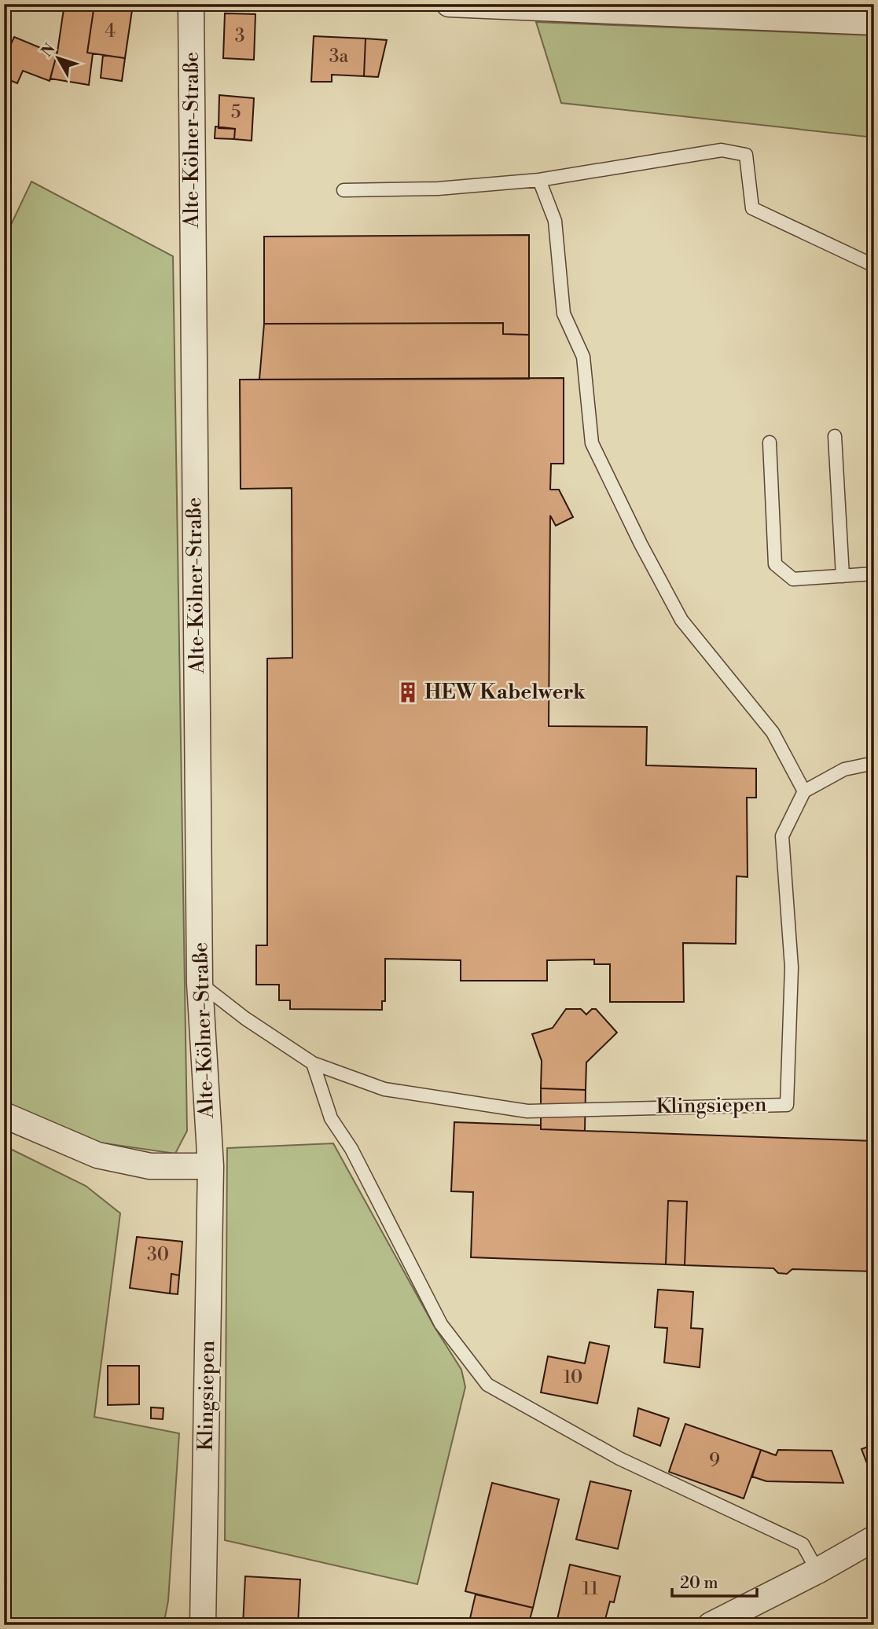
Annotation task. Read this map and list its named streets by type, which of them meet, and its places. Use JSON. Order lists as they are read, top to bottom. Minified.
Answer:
{"streets":{"street":["Alte-Kölner-Straße","Klingsiepen"]},"crossings":[["Alte-Kölner-Straße","Klingsiepen"]],"places":{"building":["HEW Kabelwerk"]},"house_numbers":["4","3","3a","5","30","10","9","11"],"scale_bar":"20 m","north":"top left"}
